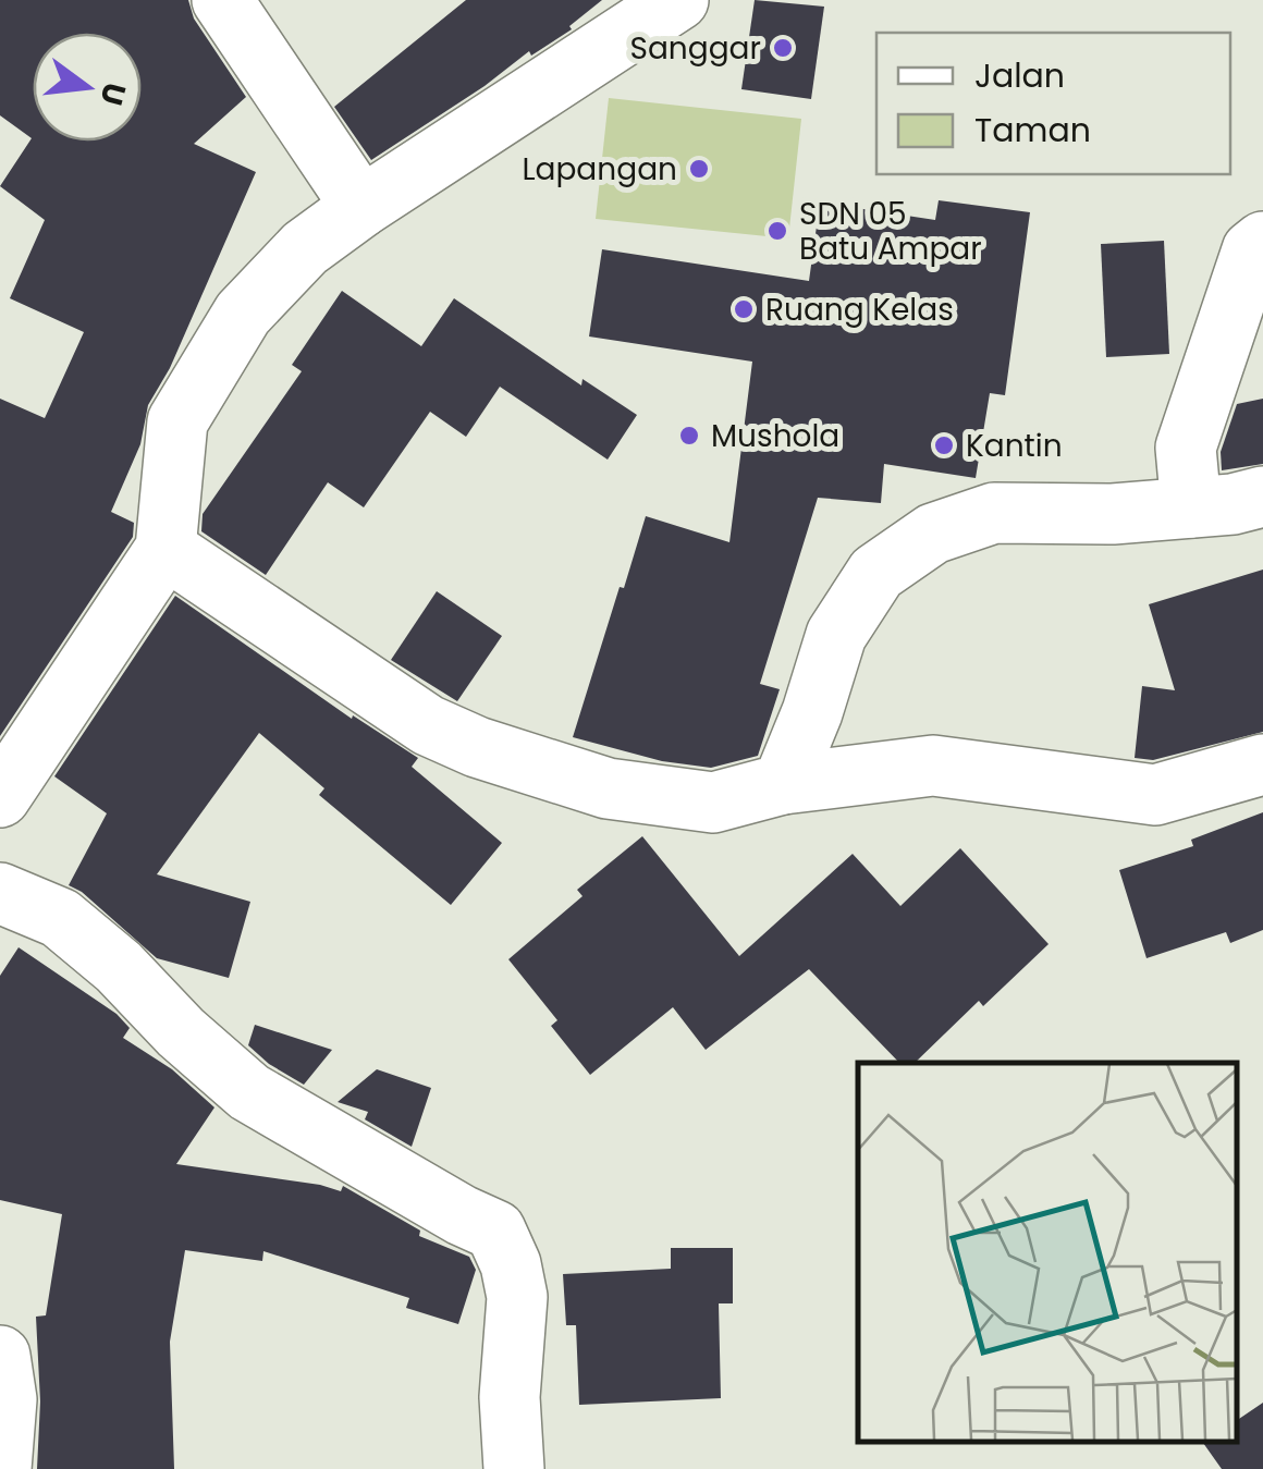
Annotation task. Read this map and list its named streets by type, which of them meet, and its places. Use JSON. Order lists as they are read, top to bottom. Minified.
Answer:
{"places":["Sanggar","Lapangan","SDN 05 Batu Ampar","Ruang Kelas","Mushola","Kantin"],"legend":["Jalan","Taman"],"north":"right"}
